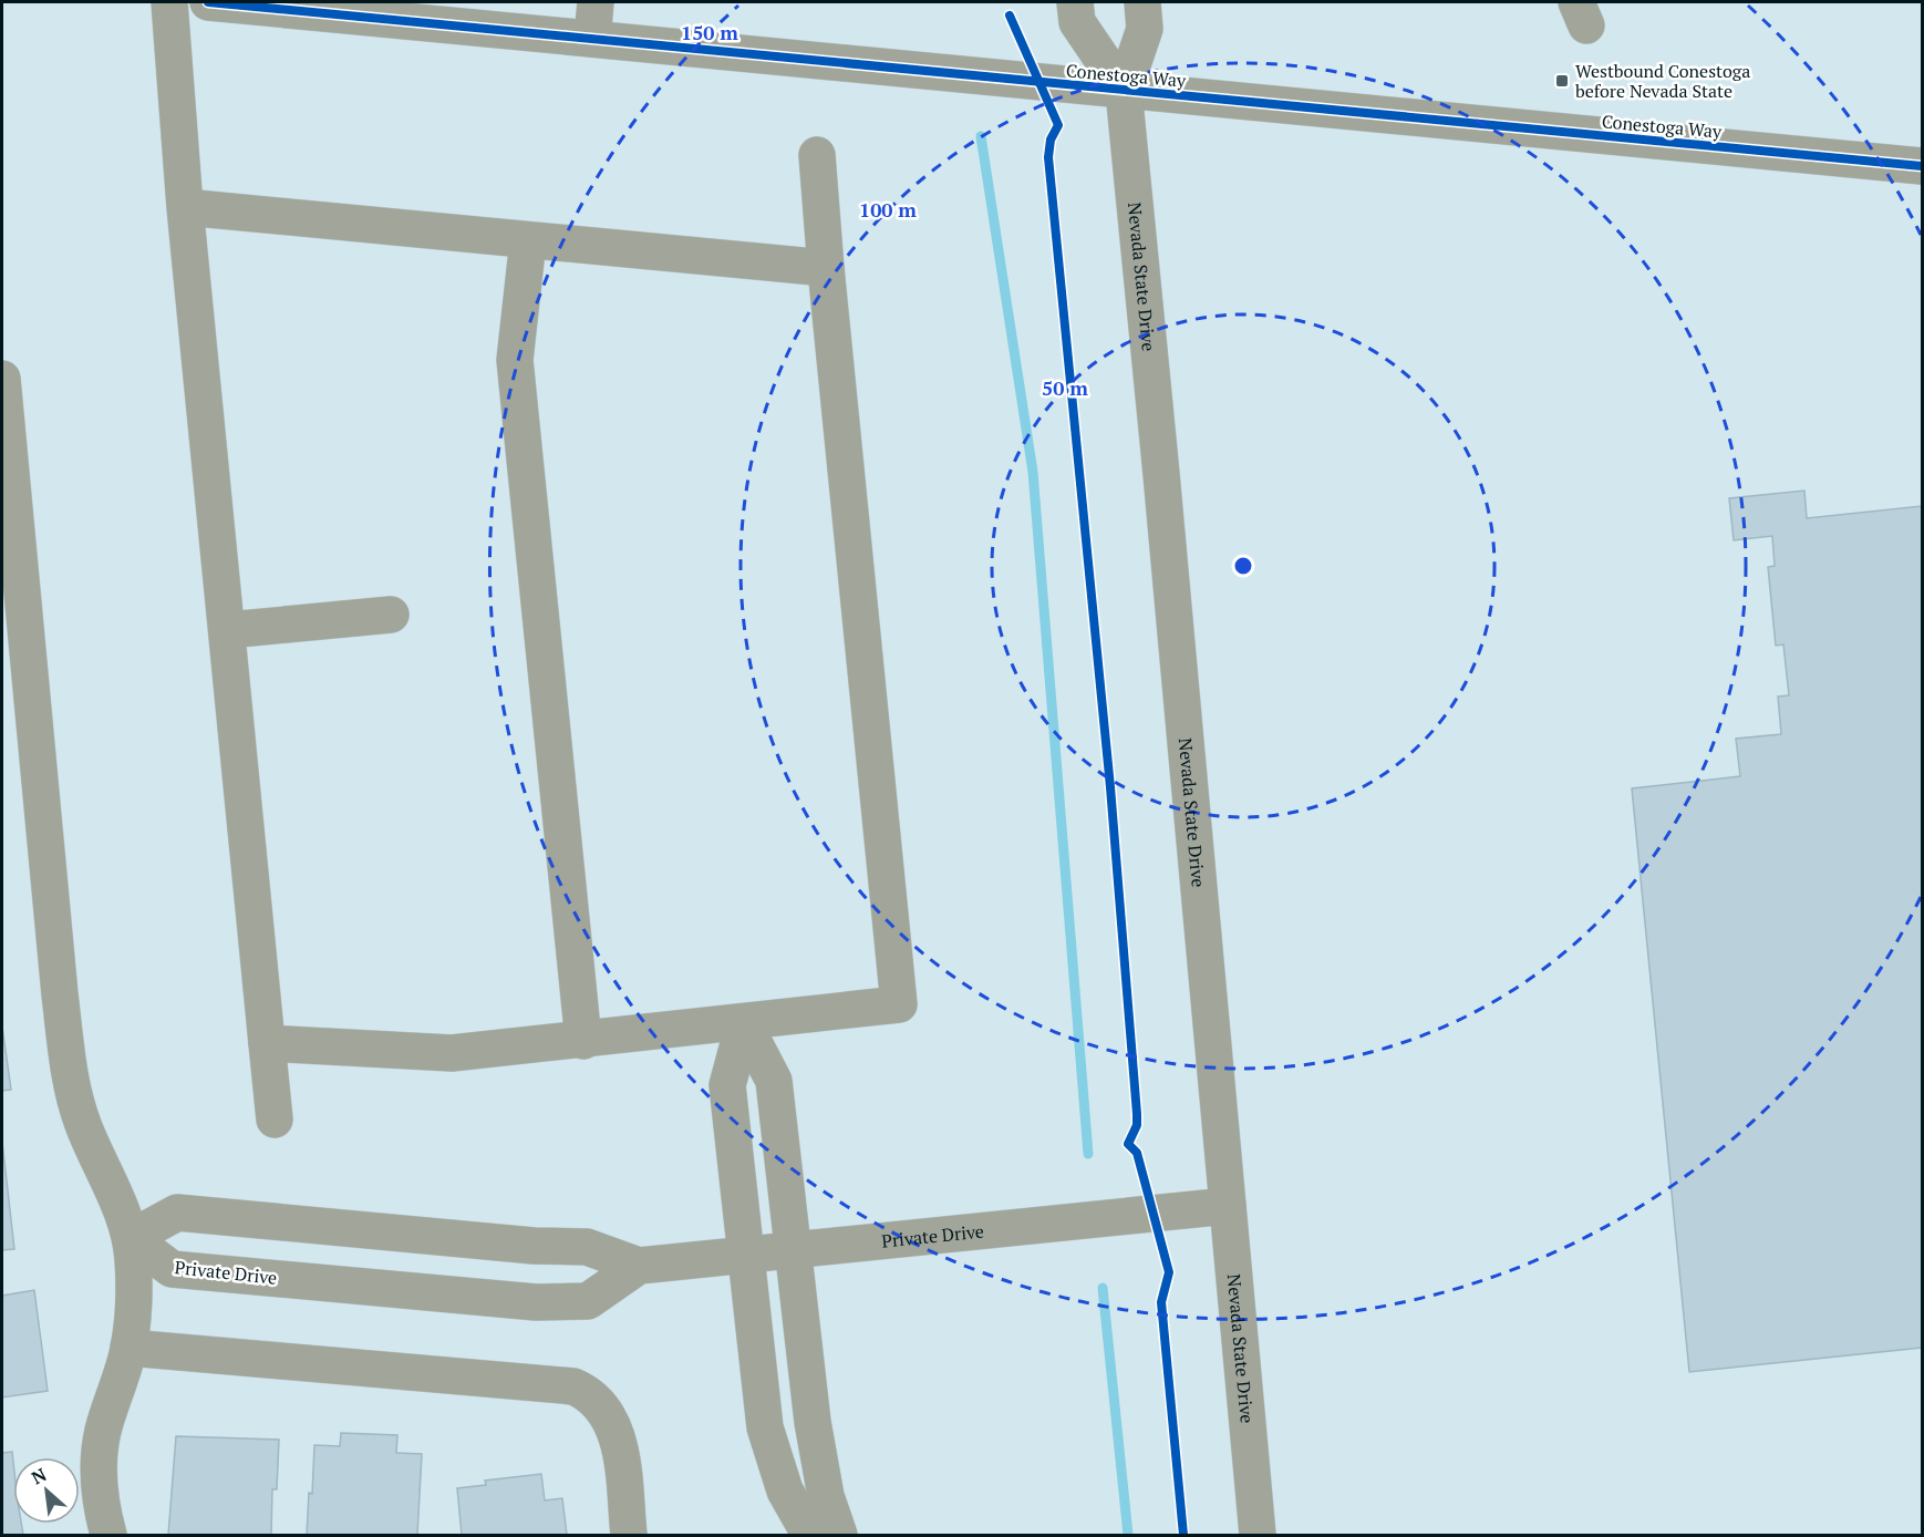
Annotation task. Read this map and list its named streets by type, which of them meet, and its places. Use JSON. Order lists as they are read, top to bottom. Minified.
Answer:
{"streets":{"street":["Conestoga Way","Nevada State Drive","Private Drive"]},"crossings":[["Conestoga Way","Nevada State Drive"],["Nevada State Drive","Private Drive"]],"places":{"transit":["Westbound Conestoga before Nevada State"]},"north":"top left","rings":["150 m","100 m","50 m"]}
